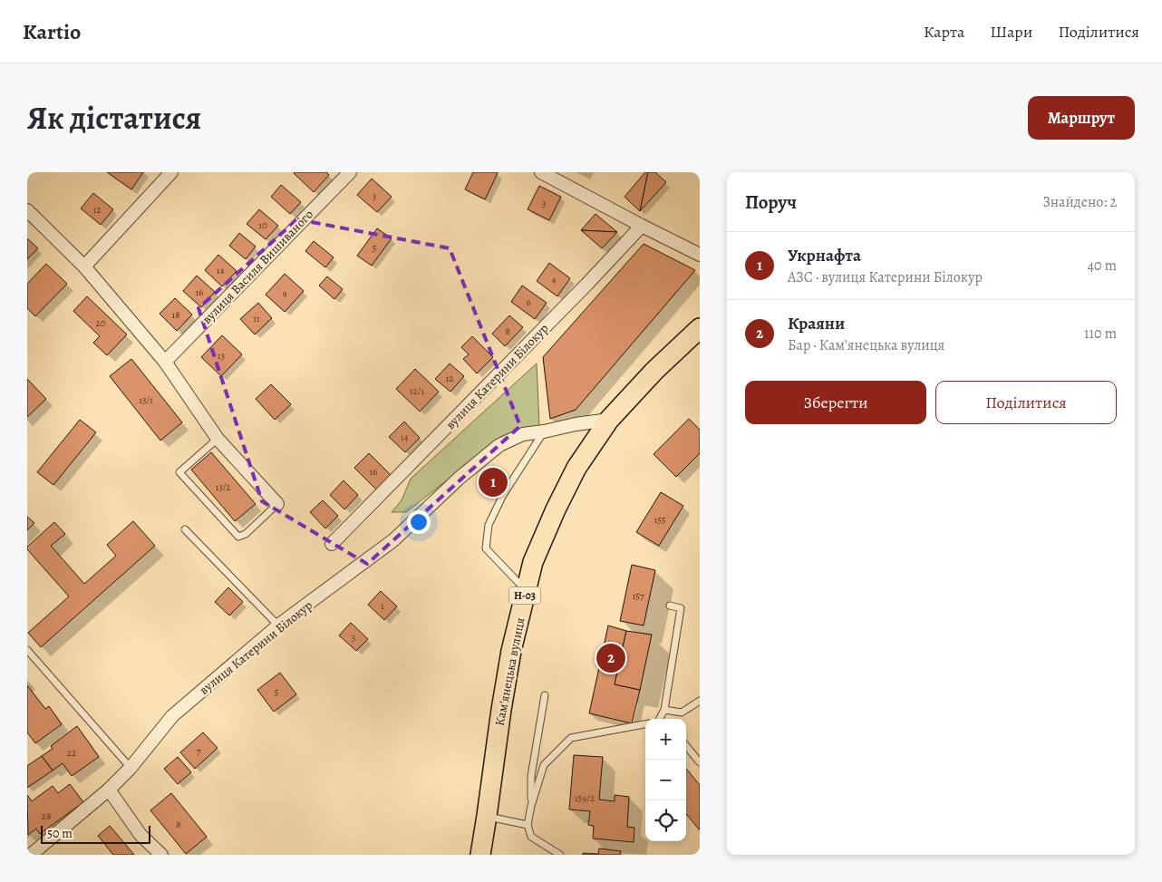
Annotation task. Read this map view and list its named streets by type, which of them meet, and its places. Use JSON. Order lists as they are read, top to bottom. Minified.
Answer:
{"streets":{"main road":["Н-03","Камʼянецька вулиця"],"street":["вулиця Василя Вишиваного","вулиця Катерини Білокур"]},"crossings":[["вулиця Катерини Білокур","Камʼянецька вулиця"]],"house_numbers":["3","3","12","10","5","14","4","16","9","6","18","11","20","8","13","12","12/1","13/1","14","16","13/2","155","157","1","3","5","7","22","159/2","28","8"],"scale_bar":"50 m","page":{"header":"Kartio","nav":["Карта","Шари","Поділитися"],"title":"Як дістатися","buttons":["Маршрут",["Зберегти","Поділитися"]],"heading":["Поруч","Знайдено: 2"],"list":[{"mark":"1","name":"Укрнафта","note":"АЗС · вулиця Катерини Білокур","value":"40 m"},{"mark":"2","name":"Краяни","note":"Бар · Камʼянецька вулиця","value":"110 m"}],"pins":["1","2"],"map_buttons":["+","−"],"scale":"50 m"}}
